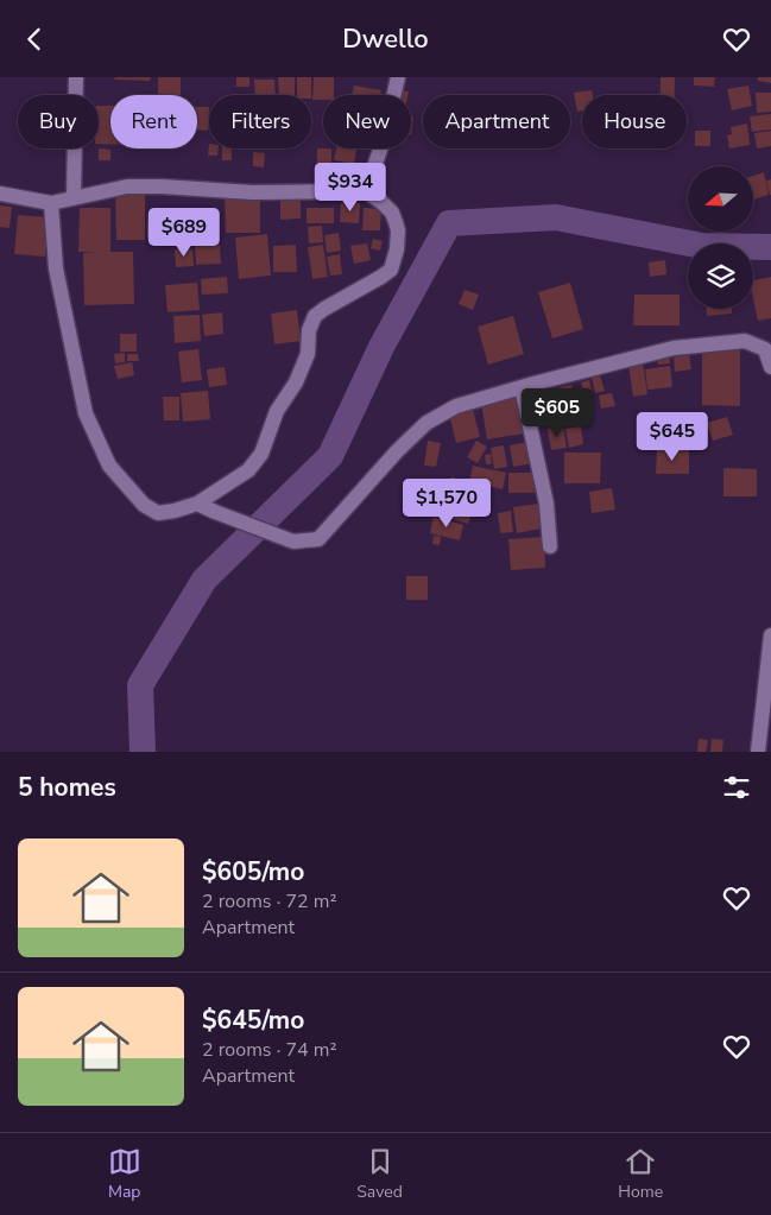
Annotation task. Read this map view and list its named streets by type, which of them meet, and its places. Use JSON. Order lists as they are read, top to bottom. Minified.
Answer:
{"north":"left","page":{"header":"Dwello","chip":["Buy","Rent","Filters","New","Apartment","House"],"price":["$934","$689","$605","$645","$1,570"],"heading":"5 homes","list":[{"name":"$605/mo","note":"2 rooms · 72 m² · Apartment"},{"name":"$645/mo","note":"2 rooms · 74 m² · Apartment"}],"tabs":["Map","Saved","Home"]}}
